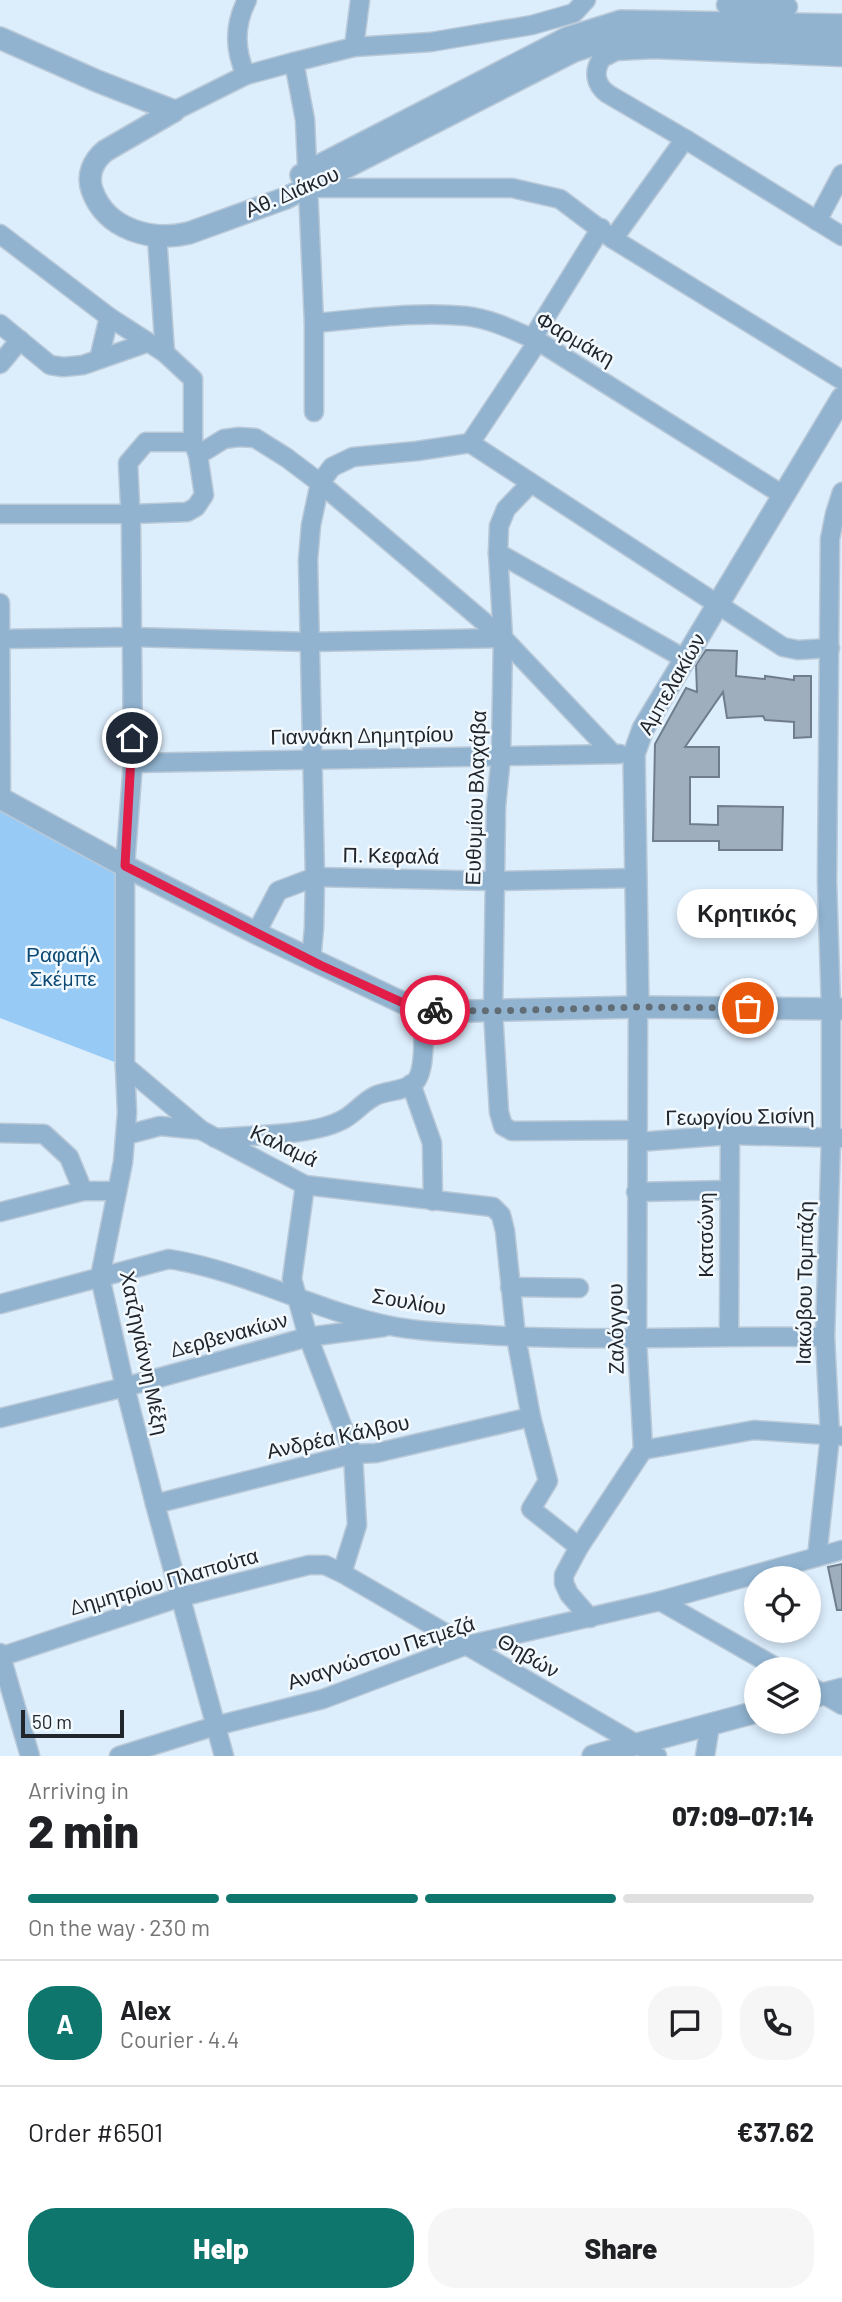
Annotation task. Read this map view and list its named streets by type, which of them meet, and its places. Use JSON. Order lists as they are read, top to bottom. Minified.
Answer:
{"streets":{"street":["Αθ. Διάκου","Φαρμάκη","Αμπελακίων","Γιαννάκη Δημητρίου","Ευθυμίου Βλαχάβα","Π. Κεφαλά","Γεωργίου Σισίνη","Καλαμά","Κατσώνη","Ιακώβου Τομπάζη","Σουλίου","Ζαλόγγου","Δερβενακίων","Χατζηγιάννη Μέξη","Ανδρέα Κάλβου","Δημητρίου Πλαπούτα","Αναγνώστου Πετμεζά","Θηβών"]},"crossings":[["Φαρμάκη","Αμπελακίων"],["Αμπελακίων","Γιαννάκη Δημητρίου"],["Αμπελακίων","Π. Κεφαλά"],["Αμπελακίων","Ζαλόγγου"],["Γιαννάκη Δημητρίου","Ευθυμίου Βλαχάβα"],["Γιαννάκη Δημητρίου","Χατζηγιάννη Μέξη"],["Ευθυμίου Βλαχάβα","Π. Κεφαλά"],["Ευθυμίου Βλαχάβα","Γεωργίου Σισίνη"],["Γεωργίου Σισίνη","Κατσώνη"],["Γεωργίου Σισίνη","Ιακώβου Τομπάζη"],["Γεωργίου Σισίνη","Ζαλόγγου"],["Καλαμά","Χατζηγιάννη Μέξη"],["Κατσώνη","Σουλίου"],["Ιακώβου Τομπάζη","Σουλίου"],["Ιακώβου Τομπάζη","Αναγνώστου Πετμεζά"],["Σουλίου","Ζαλόγγου"],["Σουλίου","Δερβενακίων"],["Σουλίου","Χατζηγιάννη Μέξη"],["Δερβενακίων","Χατζηγιάννη Μέξη"],["Χατζηγιάννη Μέξη","Ανδρέα Κάλβου"],["Χατζηγιάννη Μέξη","Δημητρίου Πλαπούτα"],["Χατζηγιάννη Μέξη","Αναγνώστου Πετμεζά"],["Δημητρίου Πλαπούτα","Θηβών"],["Αναγνώστου Πετμεζά","Θηβών"]],"parks":["Ραφαήλ Σκέμπε"],"places":["Κρητικός"],"scale_bar":"50 m","page":{"bubble":"Κρητικός","scale":"50 m","heading":["2 min","Arriving in","07:09–07:14"],"panel":["Alex","Courier · 4.4","Order #6501","€37.62"],"bar":"On the way · 230 m","round":"A","buttons":["Help","Share"]}}
